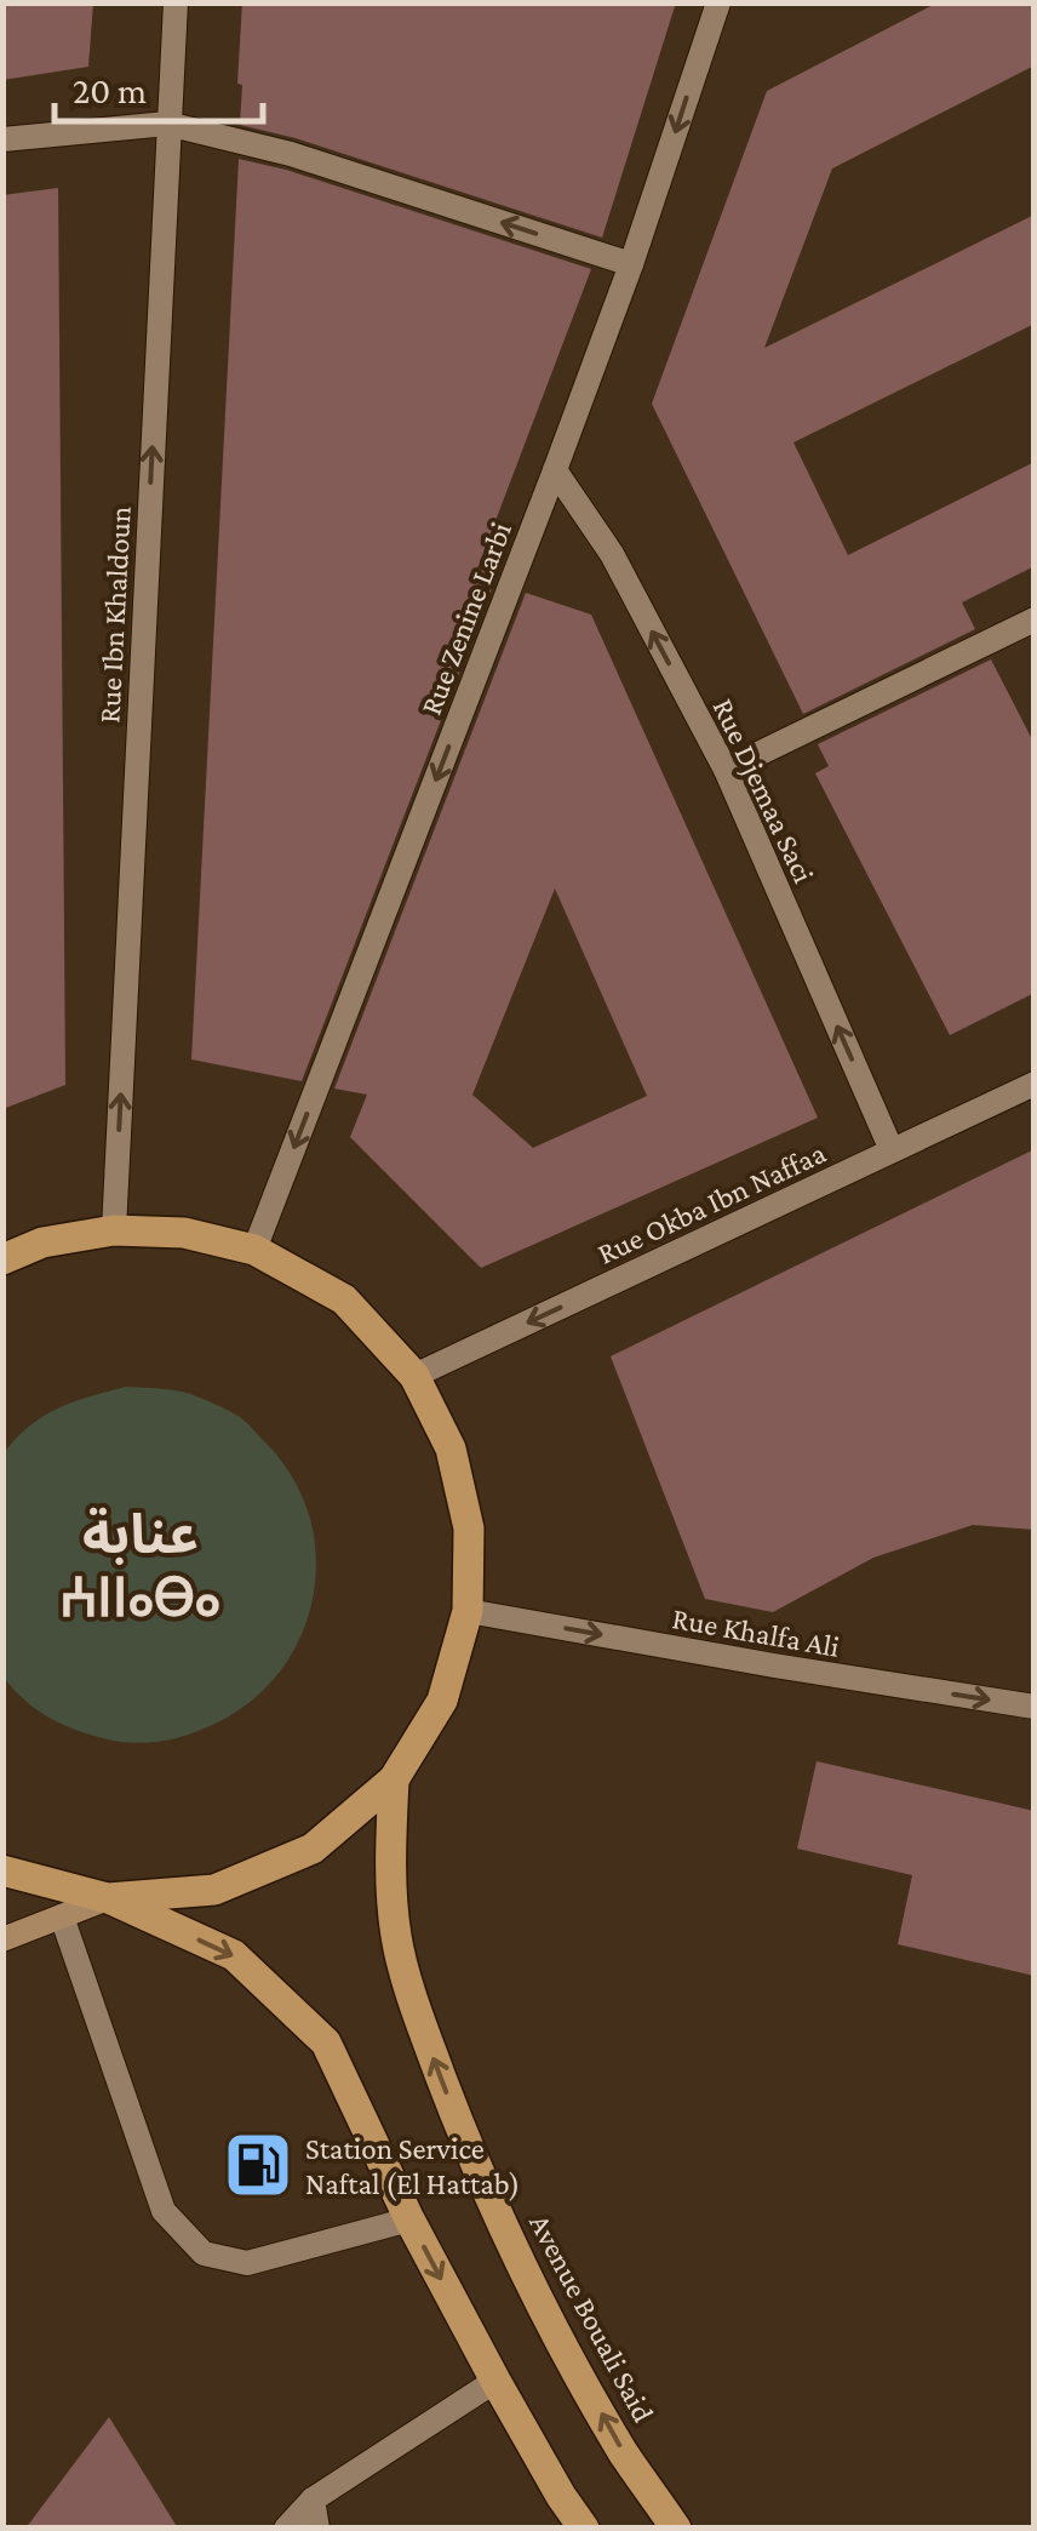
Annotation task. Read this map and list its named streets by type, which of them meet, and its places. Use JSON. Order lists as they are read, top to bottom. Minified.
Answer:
{"streets":{"main road":["Avenue Bouali Said"],"street":["Rue Ibn Khaldoun","Rue Zenine Larbi","Rue Djemaa Saci","Rue Okba Ibn Naffaa","Rue Khalfa Ali"]},"crossings":[["Rue Zenine Larbi","Rue Djemaa Saci"],["Rue Djemaa Saci","Rue Okba Ibn Naffaa"]],"one_way":["Rue Ibn Khaldoun","Rue Zenine Larbi","Rue Djemaa Saci","Rue Okba Ibn Naffaa","Rue Khalfa Ali"],"districts":["عنابة ⵄⵏⵏⴰⴱⴰ"],"places":{"fuel station":["Station Service Naftal (El Hattab)"]},"scale_bar":"20 m"}
